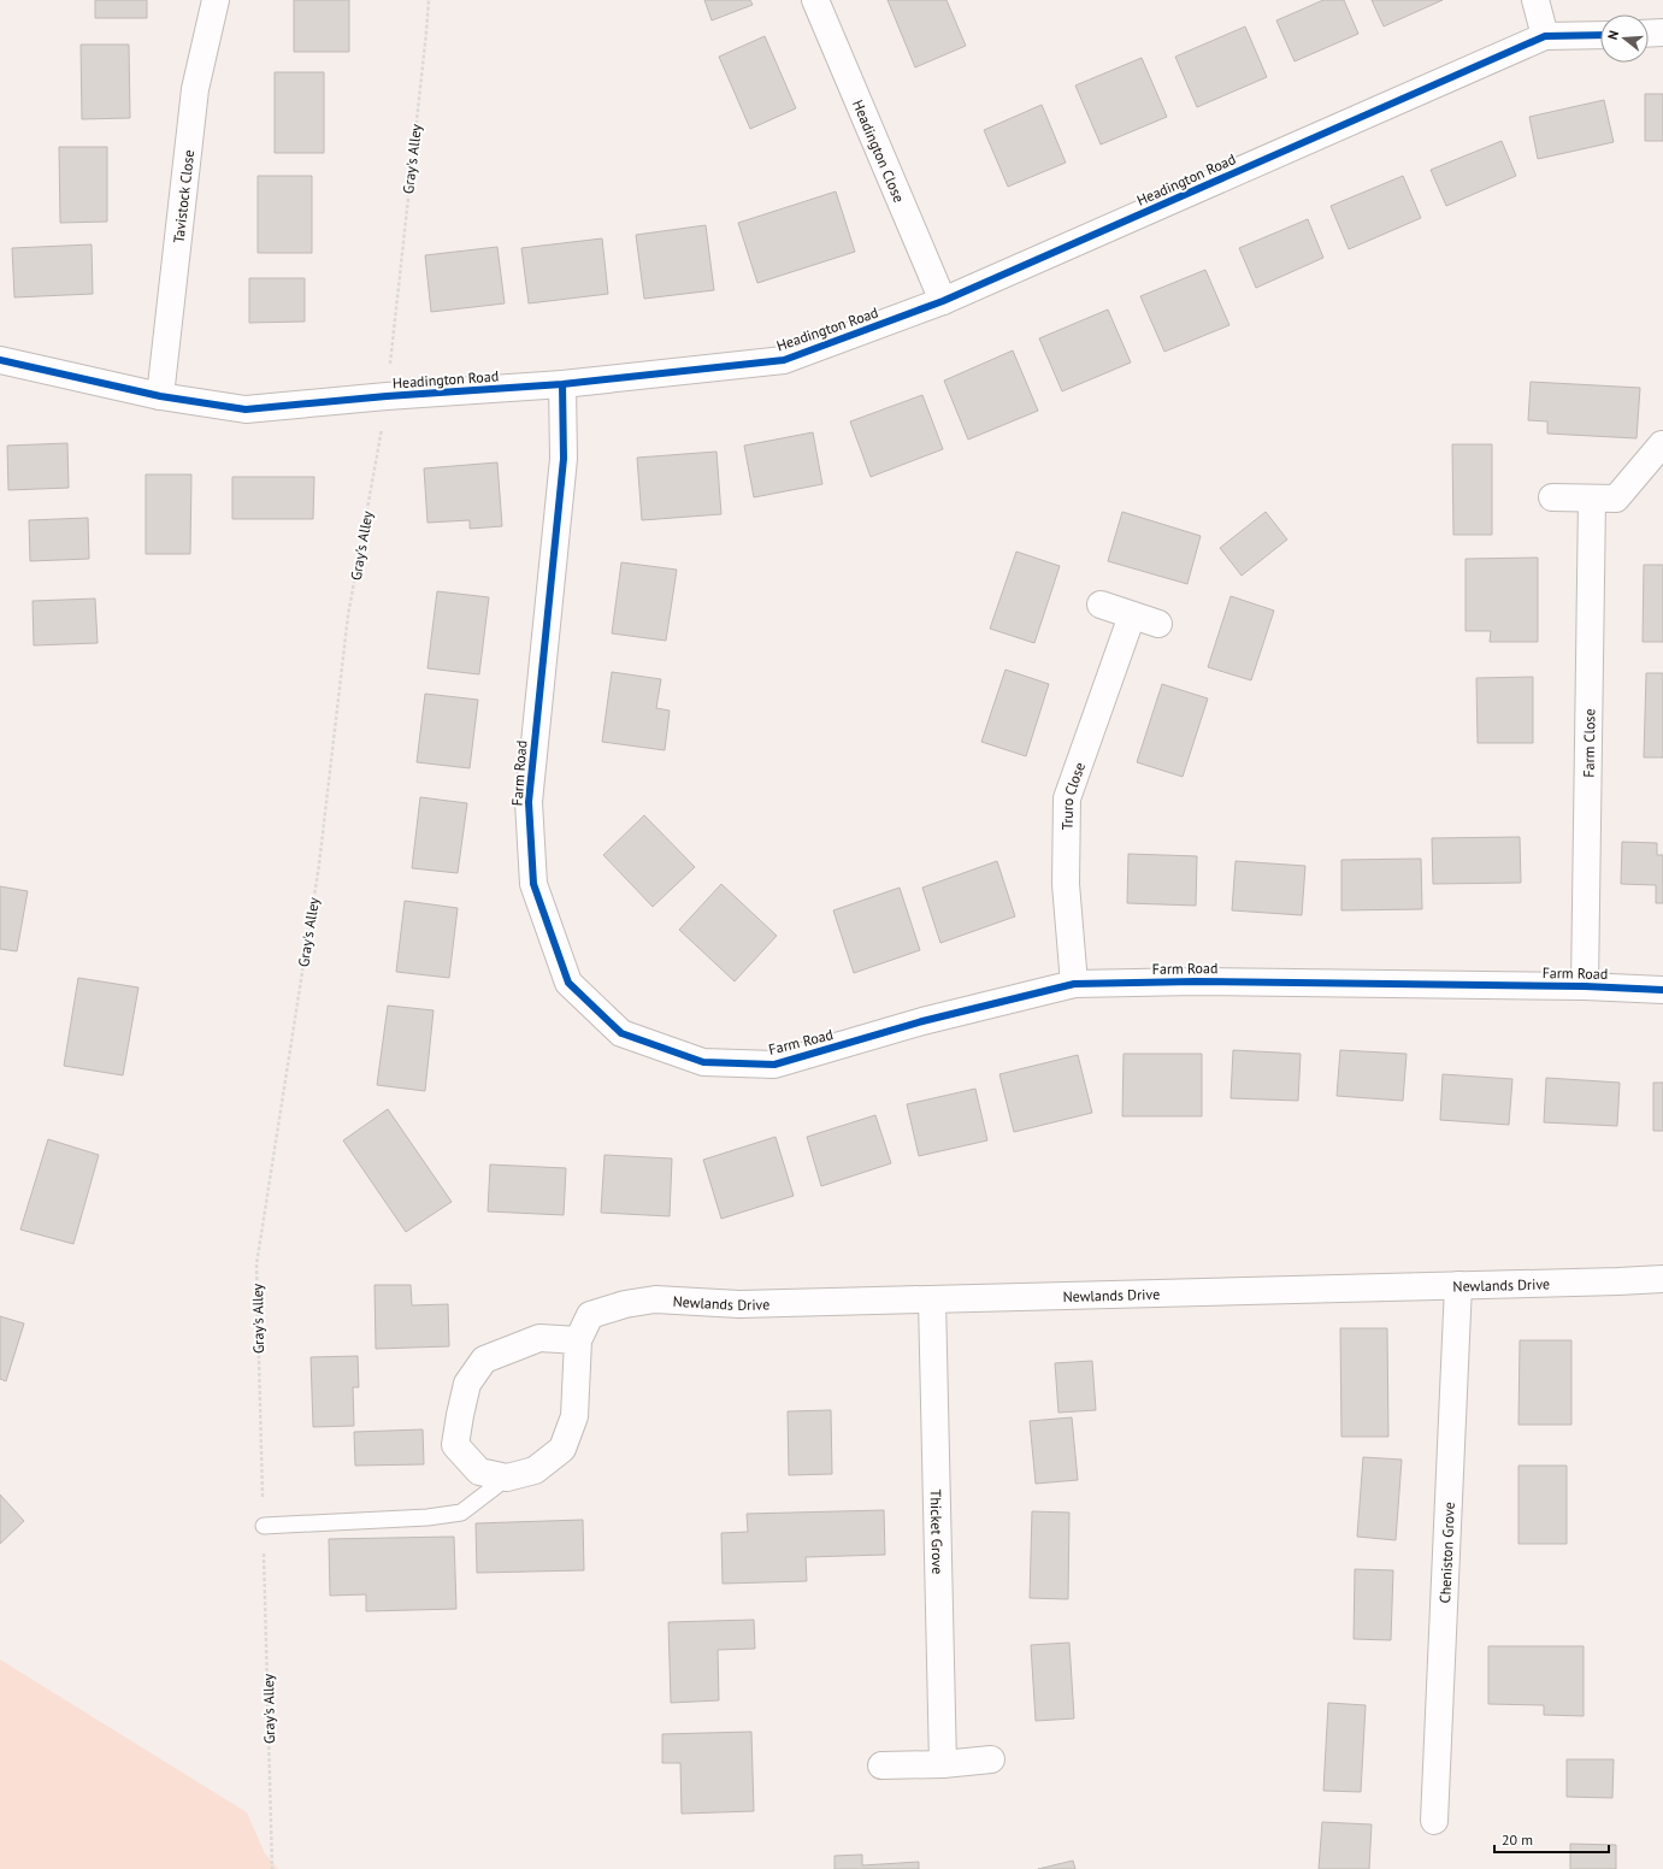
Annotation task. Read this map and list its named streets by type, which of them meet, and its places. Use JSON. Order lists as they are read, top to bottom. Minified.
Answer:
{"streets":{"street":["Headington Close","Headington Road","Tavistock Close","Farm Close","Farm Road","Truro Close","Newlands Drive","Thicket Grove","Cheniston Grove"],"path":["Gray's Alley"]},"crossings":[["Headington Close","Headington Road"],["Gray's Alley","Headington Road"],["Headington Road","Tavistock Close"],["Headington Road","Farm Road"],["Farm Close","Farm Road"],["Farm Road","Truro Close"],["Newlands Drive","Thicket Grove"],["Newlands Drive","Cheniston Grove"]],"scale_bar":"20 m","north":"left"}
